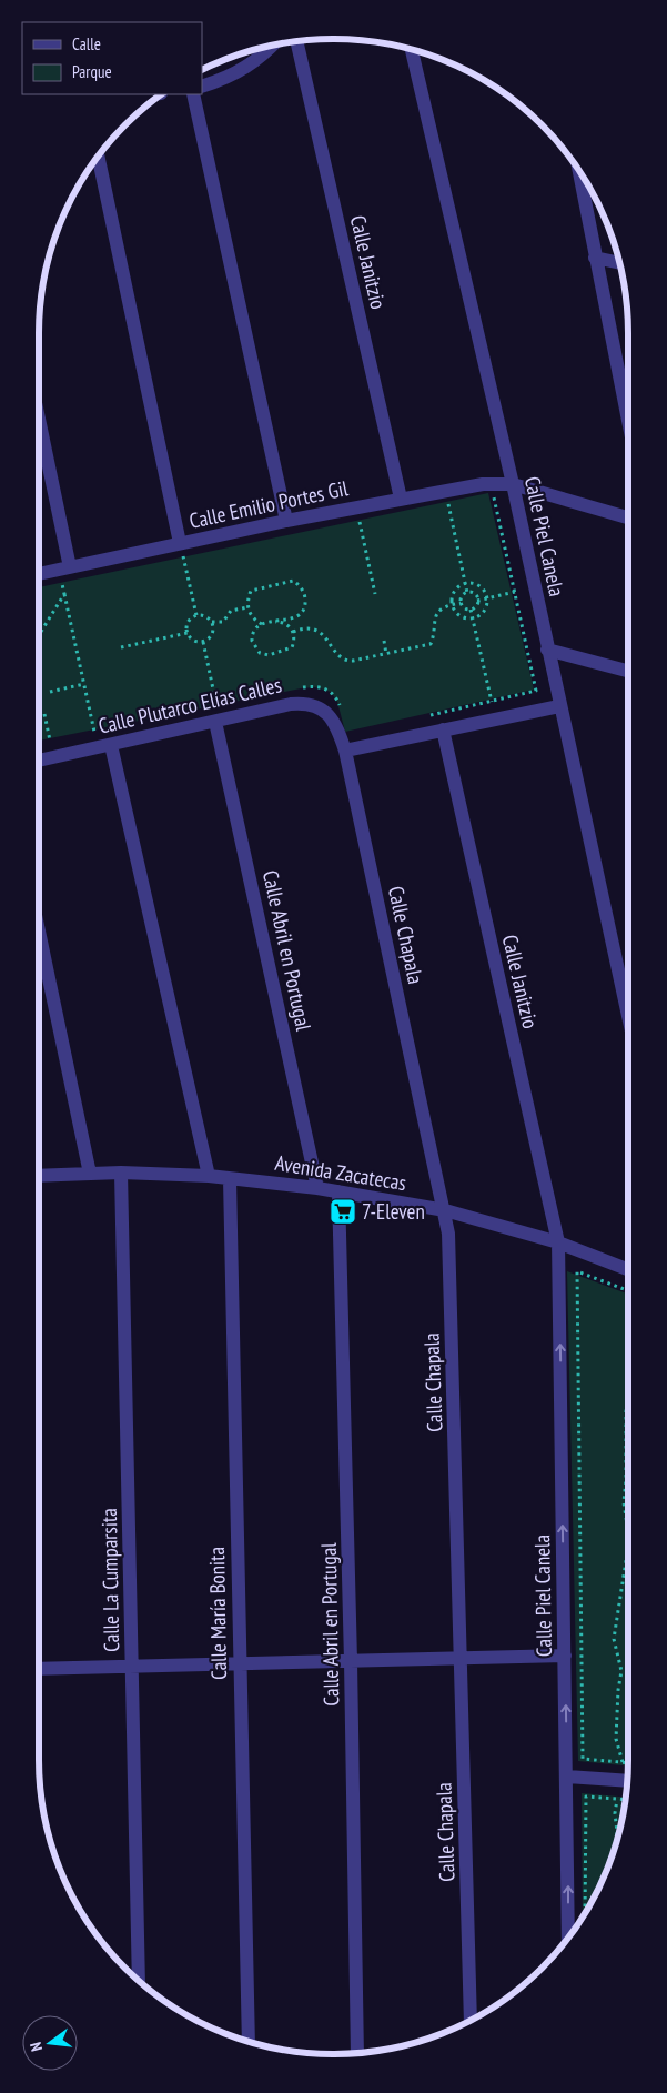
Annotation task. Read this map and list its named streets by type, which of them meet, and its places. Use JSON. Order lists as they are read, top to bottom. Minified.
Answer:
{"streets":{"street":["Calle Janitzio","Calle Emilio Portes Gil","Calle Piel Canela","Calle Plutarco Elías Calles","Calle Chapala","Calle Abril en Portugal","Avenida Zacatecas","Calle La Cumparsita","Calle María Bonita"]},"crossings":[["Calle Janitzio","Calle Emilio Portes Gil"],["Calle Janitzio","Calle Piel Canela"],["Calle Janitzio","Avenida Zacatecas"],["Calle Emilio Portes Gil","Calle Piel Canela"],["Calle Piel Canela","Avenida Zacatecas"],["Calle Plutarco Elías Calles","Calle Chapala"],["Calle Plutarco Elías Calles","Calle Abril en Portugal"],["Calle Chapala","Avenida Zacatecas"],["Calle Abril en Portugal","Avenida Zacatecas"],["Avenida Zacatecas","Calle La Cumparsita"],["Avenida Zacatecas","Calle María Bonita"]],"one_way":["Calle Piel Canela"],"places":{"supermarket":["7-Eleven"]},"legend":["Calle","Parque"],"north":"left"}
